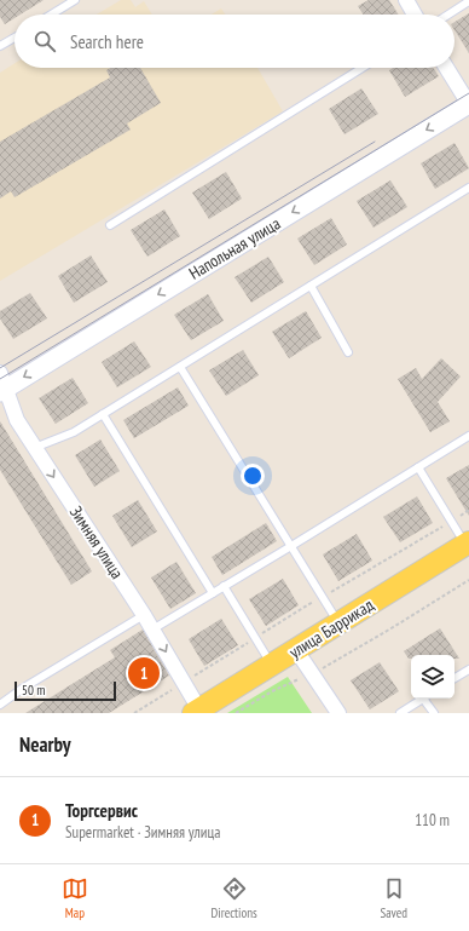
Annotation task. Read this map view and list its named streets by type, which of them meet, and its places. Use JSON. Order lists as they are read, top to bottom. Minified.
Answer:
{"streets":{"main road":["улица Баррикад"],"street":["Напольная улица","Зимняя улица"]},"crossings":[["Напольная улица","Зимняя улица"],["Зимняя улица","улица Баррикад"]],"one_way":["Напольная улица","Зимняя улица"],"scale_bar":"50 m","page":{"search":"Search here","pins":"1","scale":"50 m","heading":"Nearby","list":[{"mark":"1","name":"Торгсервис","note":"Supermarket · Зимняя улица","value":"110 m"}],"nav":["Map","Directions","Saved"]}}
